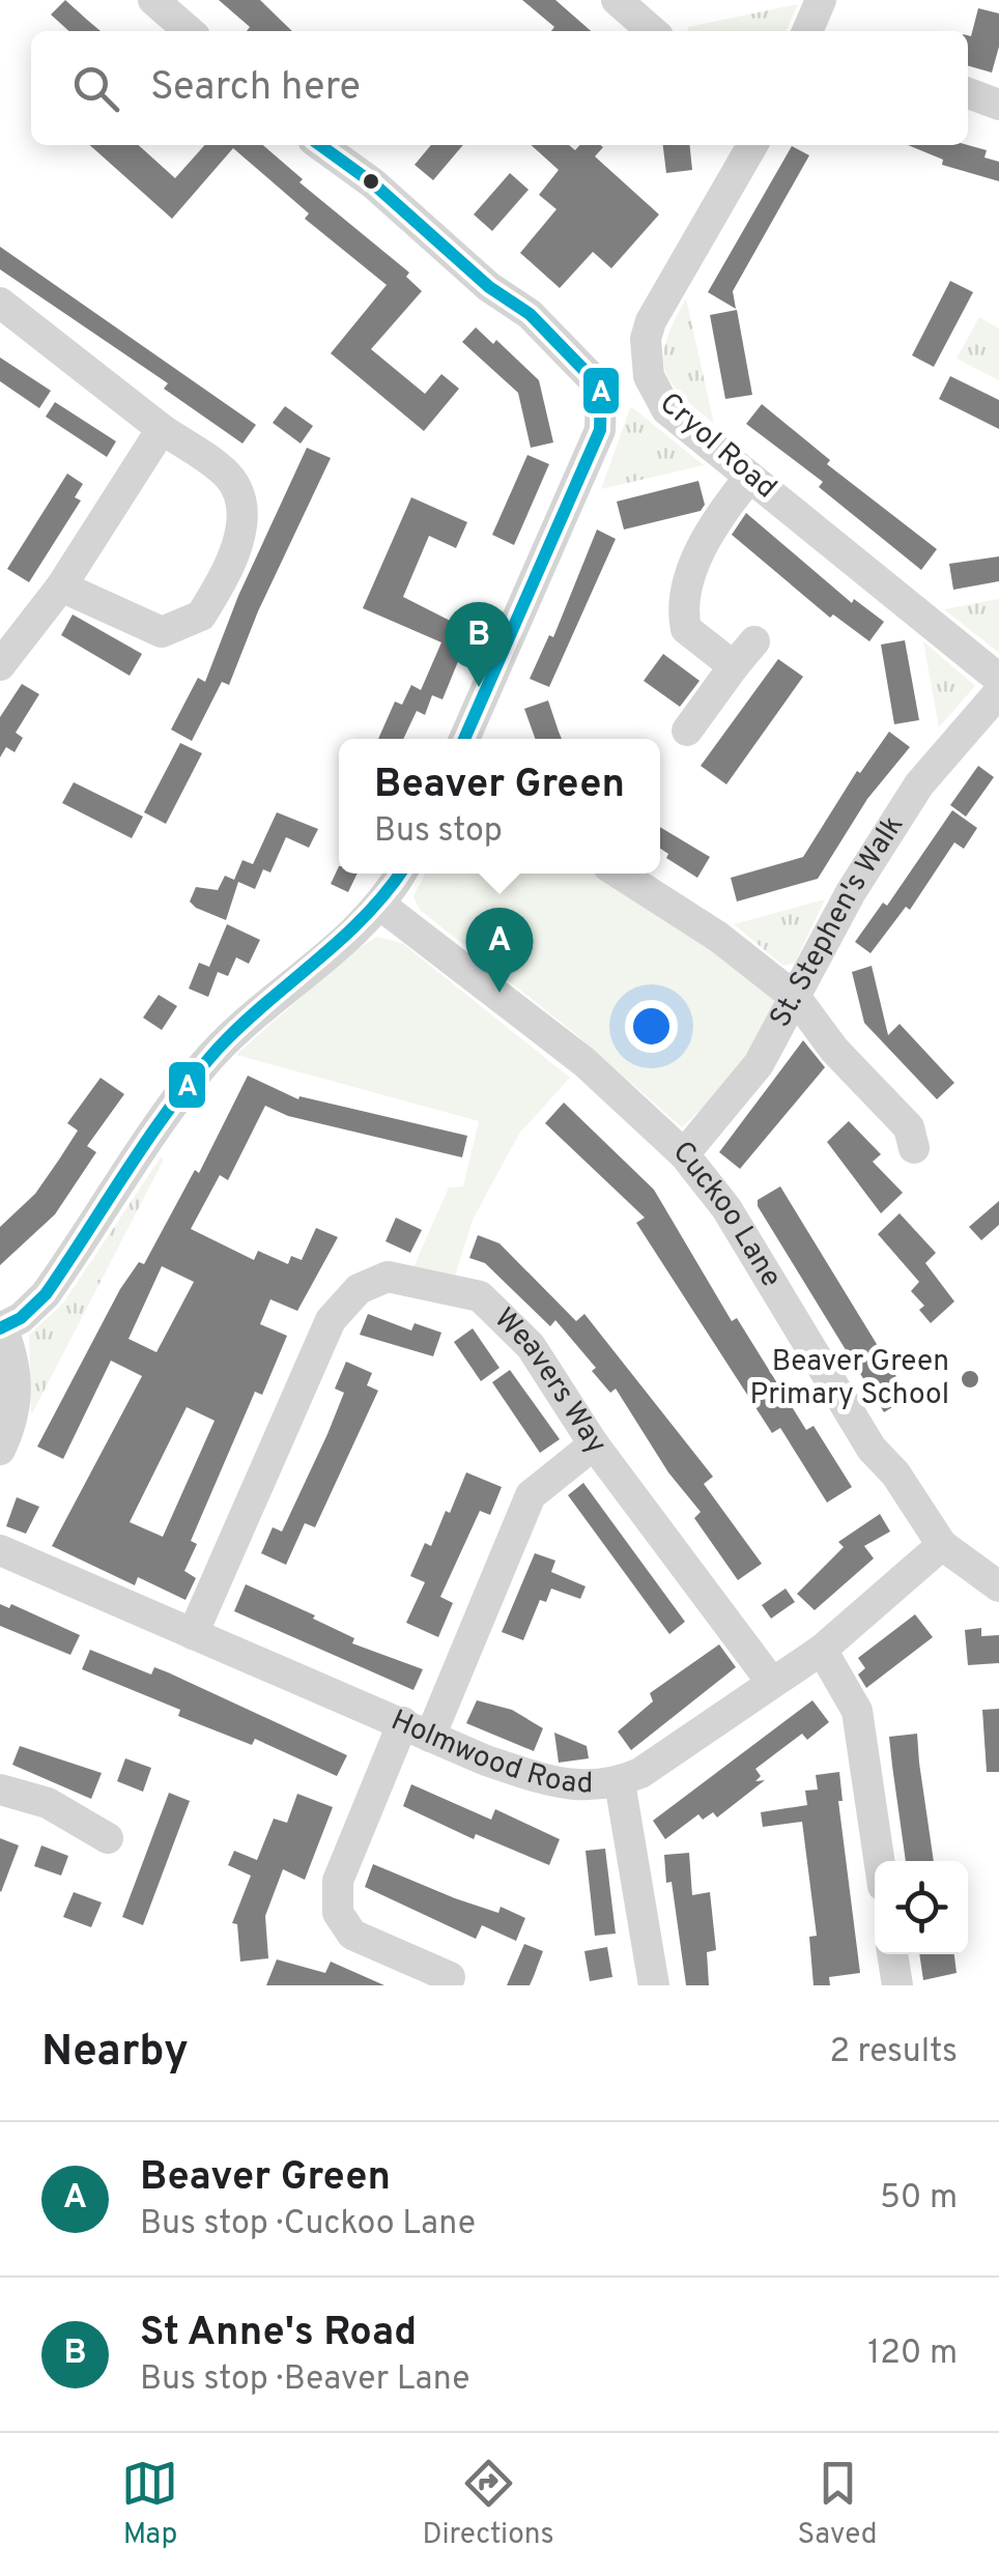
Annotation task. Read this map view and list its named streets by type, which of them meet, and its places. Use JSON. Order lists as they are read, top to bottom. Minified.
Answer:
{"streets":{"street":["Cryol Road","St. Stephen's Walk","Cuckoo Lane","Weavers Way","Holmwood Road"]},"crossings":[["St. Stephen's Walk","Cuckoo Lane"],["Cuckoo Lane","Holmwood Road"],["Weavers Way","Holmwood Road"]],"places":["Beaver Green Primary School"],"lines":["transit line A"],"page":{"search":"Search here","pins":["B","A"],"popup":["Beaver Green","Bus stop"],"heading":["Nearby","2 results"],"list":[{"mark":"A","name":"Beaver Green","note":"Bus stop · Cuckoo Lane","value":"50 m"},{"mark":"B","name":"St Anne's Road","note":"Bus stop · Beaver Lane","value":"120 m"}],"nav":["Map","Directions","Saved"]}}
